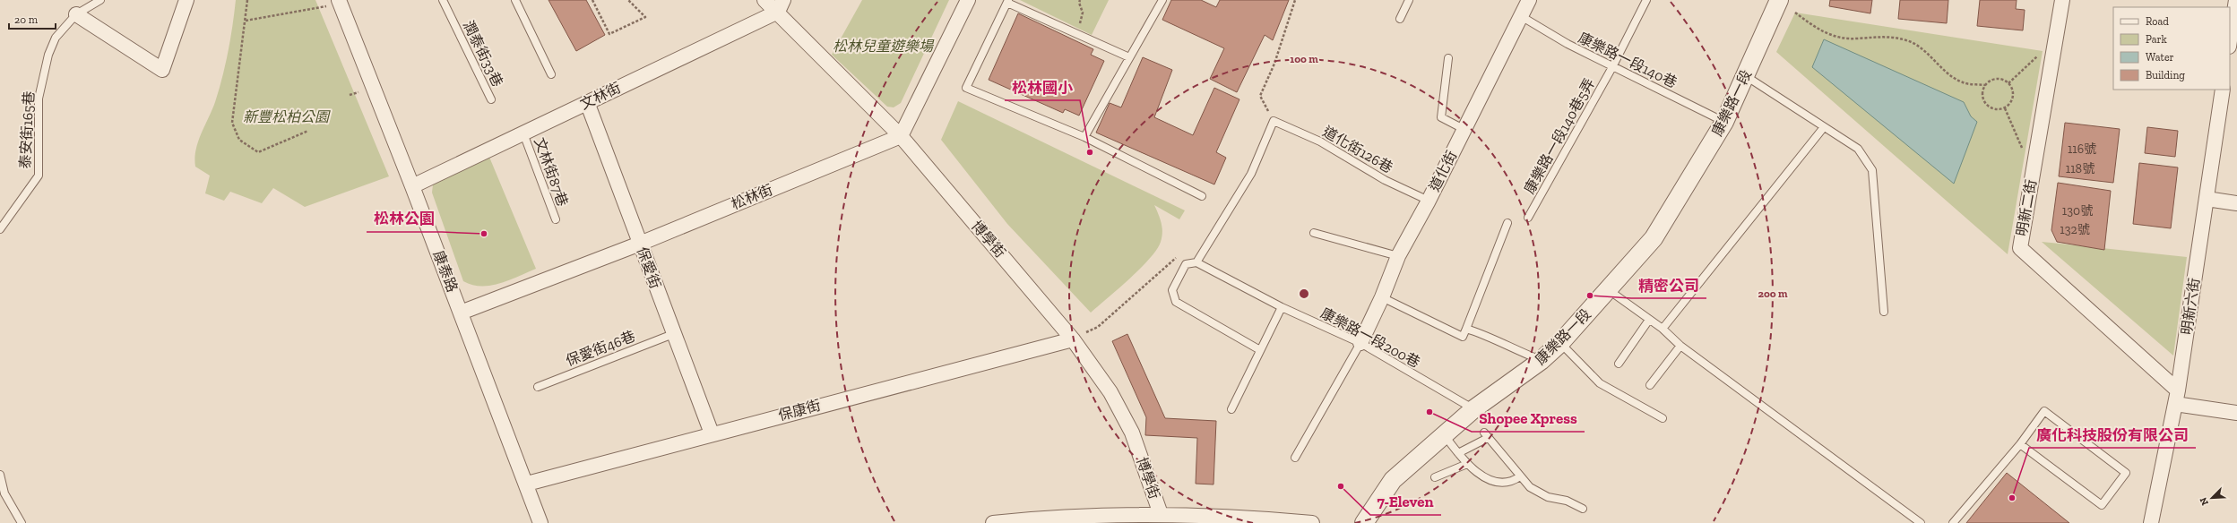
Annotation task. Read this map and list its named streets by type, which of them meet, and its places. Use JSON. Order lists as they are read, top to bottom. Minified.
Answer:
{"streets":{"street":["文林街","康樂路一段","道化街","松林街","明新二街","博學街","保愛街","康泰路","明新六街","保康街"],"lane":["潤泰街33巷","康樂路一段140巷","泰安街165巷","康樂路一段140巷5弄","道化街126巷","文林街87巷","康樂路一段200巷","保愛街46巷"]},"crossings":[["康樂路一段140巷","康樂路一段"],["康樂路一段140巷","康樂路一段140巷5弄"],["康樂路一段140巷","道化街"],["文林街","文林街87巷"],["文林街","博學街"],["文林街","保愛街"],["文林街","康泰路"],["康樂路一段","康樂路一段200巷"],["道化街126巷","道化街"],["道化街","康樂路一段200巷"],["松林街","博學街"],["松林街","保愛街"],["松林街","康泰路"],["明新二街","明新六街"],["博學街","保康街"],["保愛街","保愛街46巷"],["保愛街","保康街"],["康泰路","保康街"]],"parks":["松林兒童遊樂場","新豐松柏公園"],"places":["松林國小","松林公園","精密公司","Shopee Xpress","7-Eleven","廣化科技股份有限公司"],"house_numbers":["116號","118號","130號","132號"],"legend":["Road","Park","Water","Building"],"scale_bar":"20 m","north":"bottom left","rings":["100 m","200 m"]}
